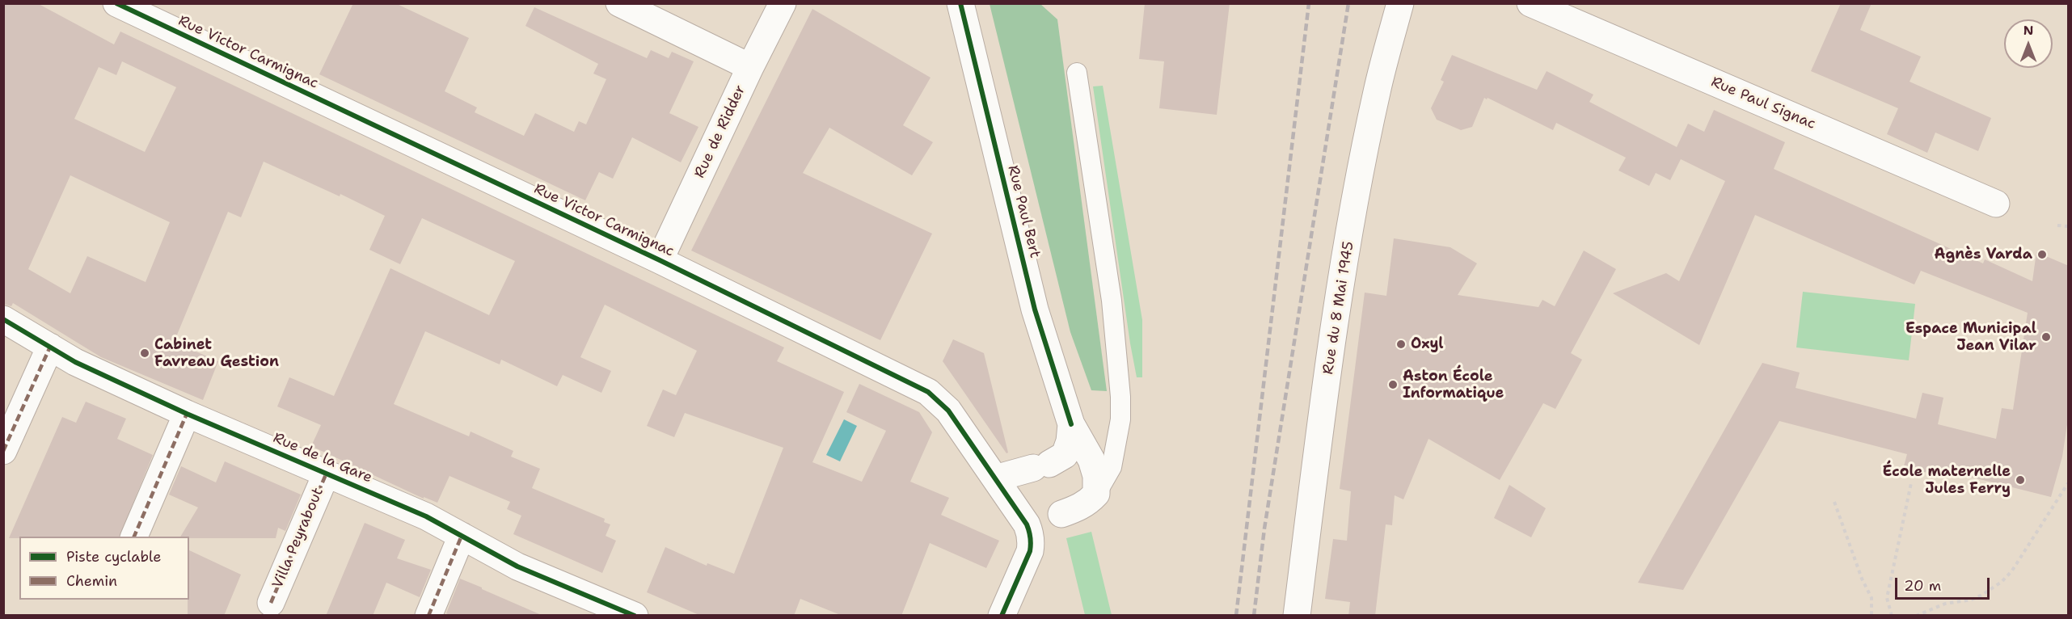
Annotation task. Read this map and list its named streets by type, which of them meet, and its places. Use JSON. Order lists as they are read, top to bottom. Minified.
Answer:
{"streets":{"street":["Rue Victor Carmignac","Rue Paul Signac","Rue de Ridder","Rue Paul Bert","Rue du 8 Mai 1945","Rue de la Gare","Villa Peyrabout"]},"crossings":[["Rue Victor Carmignac","Rue de Ridder"],["Rue Victor Carmignac","Rue Paul Bert"],["Rue de la Gare","Villa Peyrabout"]],"places":["Agnès Varda","Espace Municipal Jean Vilar","Oxyl","Cabinet Favreau Gestion","Aston École Informatique","École maternelle Jules Ferry"],"legend":["Piste cyclable","Chemin"],"scale_bar":"20 m","north":"top"}
